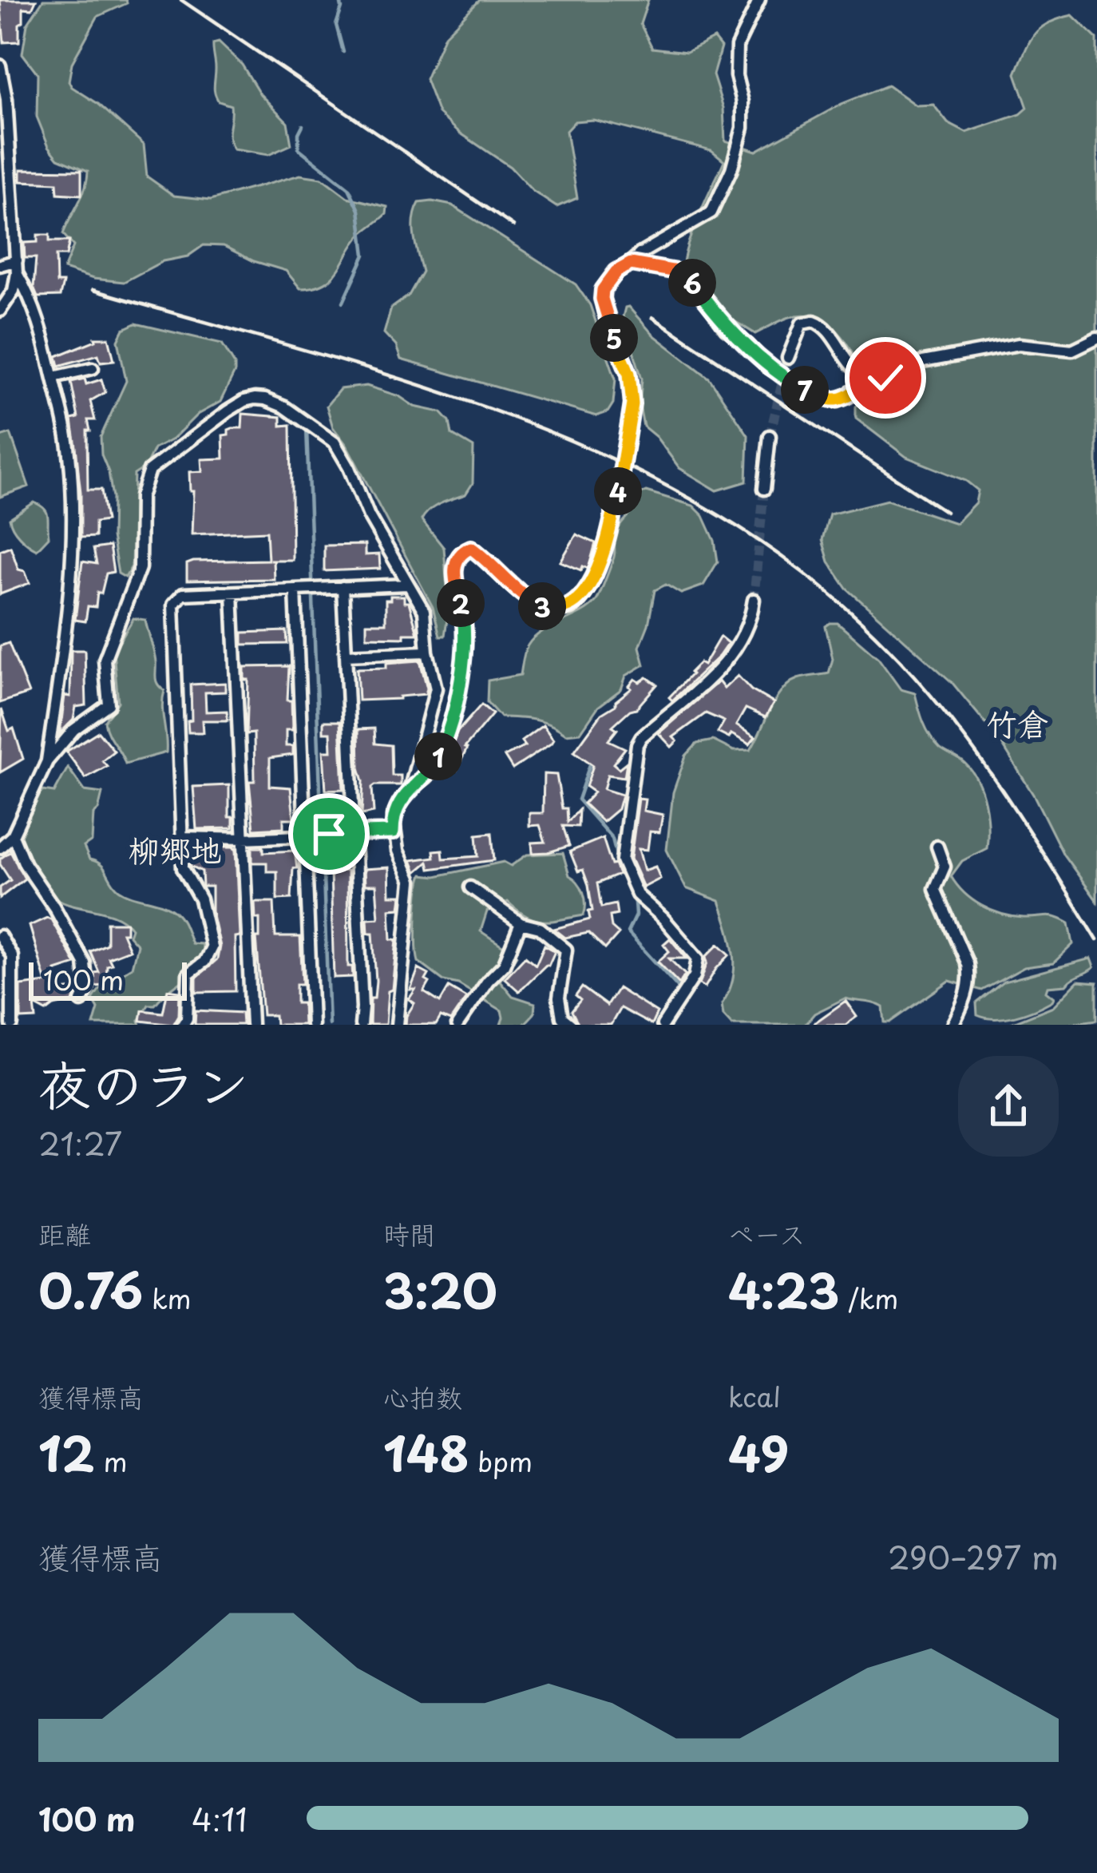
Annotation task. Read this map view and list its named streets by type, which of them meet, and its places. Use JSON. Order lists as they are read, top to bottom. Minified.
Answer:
{"districts":["竹倉","柳郷地"],"scale_bar":"100 m","page":{"pins":["6","5","7","4","2","3","1"],"scale":"100 m","heading":["夜のラン","21:27"],"stats":[["距離","0.76 km"],["時間","3:20"],["ペース","4:23 /km"],["獲得標高","12 m"],["心拍数","148 bpm"],["kcal","49"]],"chart":["獲得標高","290–297 m"],"list":[{"name":"100 m","note":"4:11"}]}}
